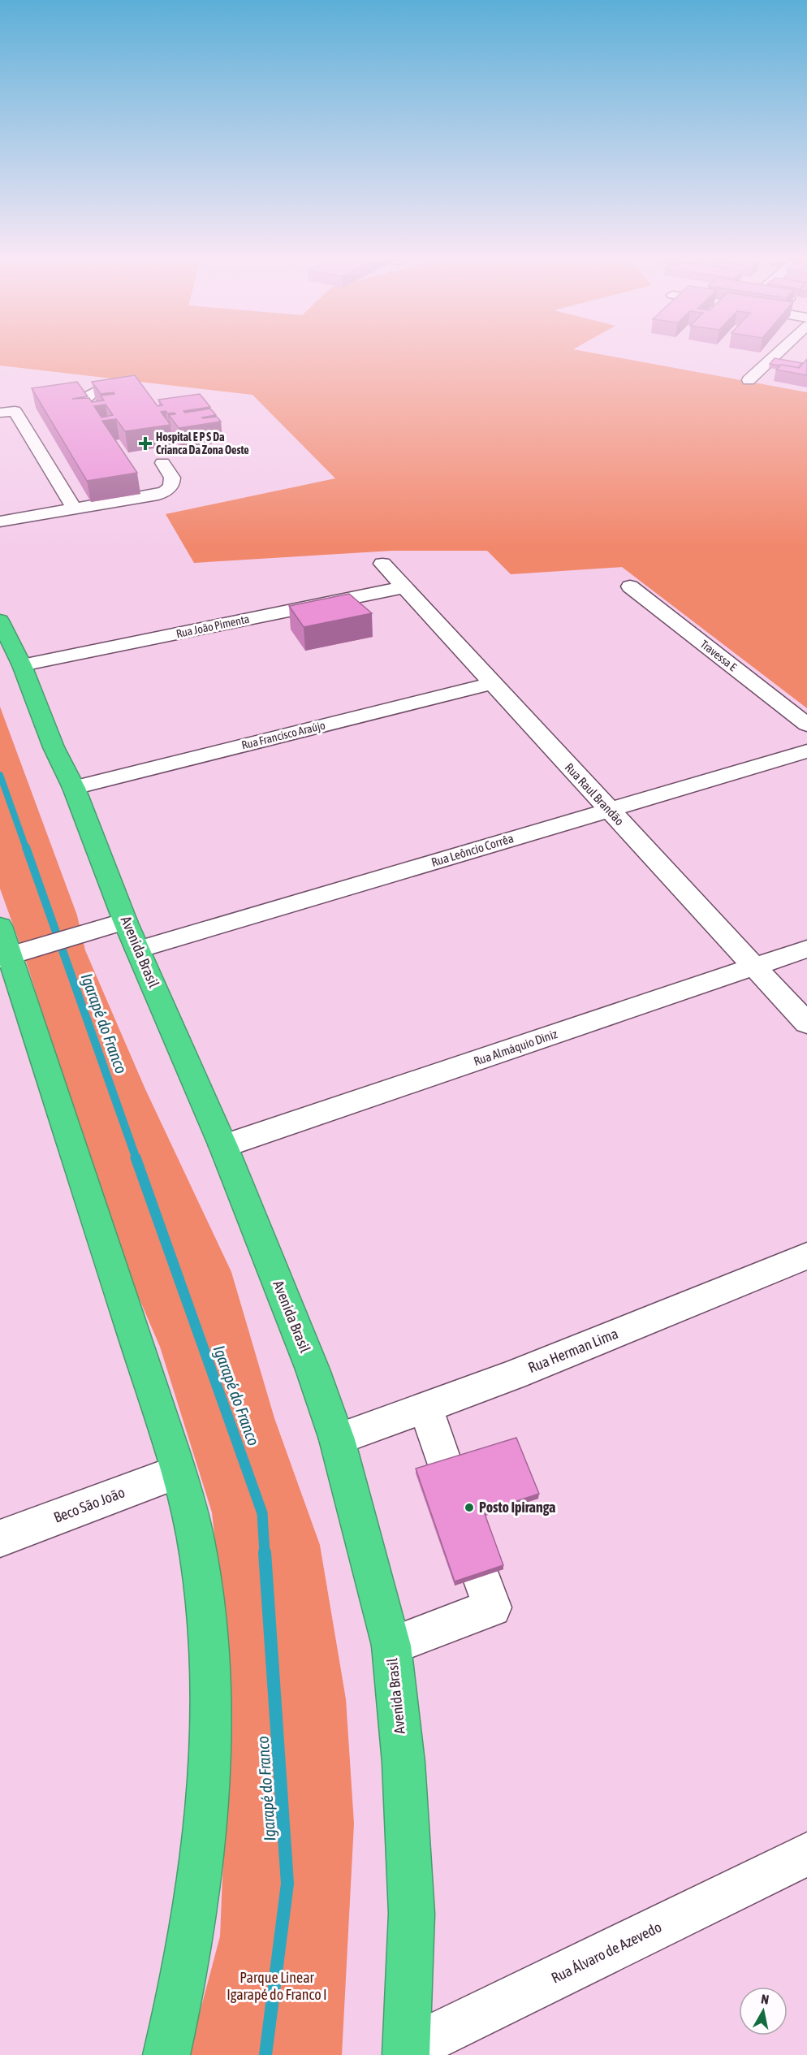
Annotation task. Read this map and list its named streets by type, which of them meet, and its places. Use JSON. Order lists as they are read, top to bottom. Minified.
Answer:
{"streets":{"highway":["Avenida Brasil"],"street":["Rua João Pimenta","Travessa E","Rua Francisco Araújo","Rua Raul Brandão","Rua Leôncio Corrêa","Rua Almáquio Diniz","Rua Herman Lima","Beco São João","Rua Álvaro de Azevedo"]},"crossings":[["Rua João Pimenta","Rua Raul Brandão"],["Rua João Pimenta","Avenida Brasil"],["Rua Francisco Araújo","Rua Raul Brandão"],["Rua Francisco Araújo","Avenida Brasil"],["Rua Raul Brandão","Rua Leôncio Corrêa"],["Rua Raul Brandão","Rua Almáquio Diniz"],["Rua Leôncio Corrêa","Avenida Brasil"],["Avenida Brasil","Rua Almáquio Diniz"],["Avenida Brasil","Rua Herman Lima"],["Avenida Brasil","Rua Álvaro de Azevedo"]],"water":["Igarapé do Franco"],"parks":["Parque Linear Igarapé do Franco I"],"places":{"health":["Hospital E P S Da Crianca Da Zona Oeste"],"other":["Posto Ipiranga"]},"north":"top"}
